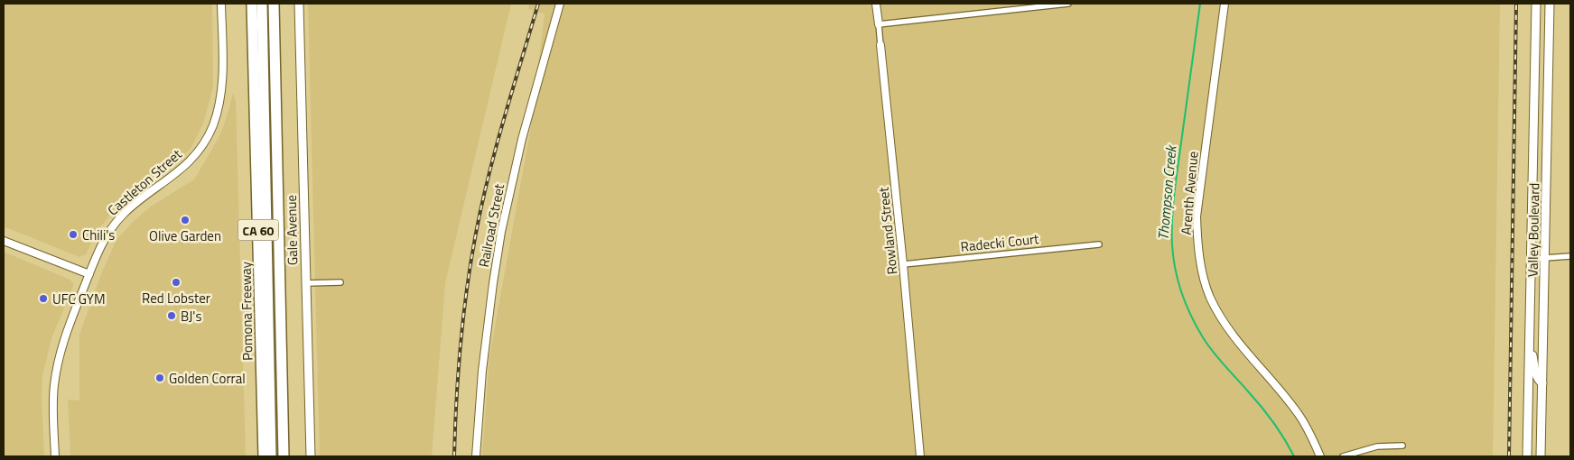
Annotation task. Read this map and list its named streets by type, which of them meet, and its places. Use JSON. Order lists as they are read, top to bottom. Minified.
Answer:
{"streets":{"highway":["CA 60","Pomona Freeway"],"main road":["Gale Avenue","Valley Boulevard"],"street":["Castleton Street","Arenth Avenue","Railroad Street","Rowland Street","Radecki Court"]},"crossings":[["Rowland Street","Radecki Court"]],"water":["Thompson Creek"],"places":["Olive Garden","Chili's","Red Lobster","UFC GYM","BJ's","Golden Corral"]}
